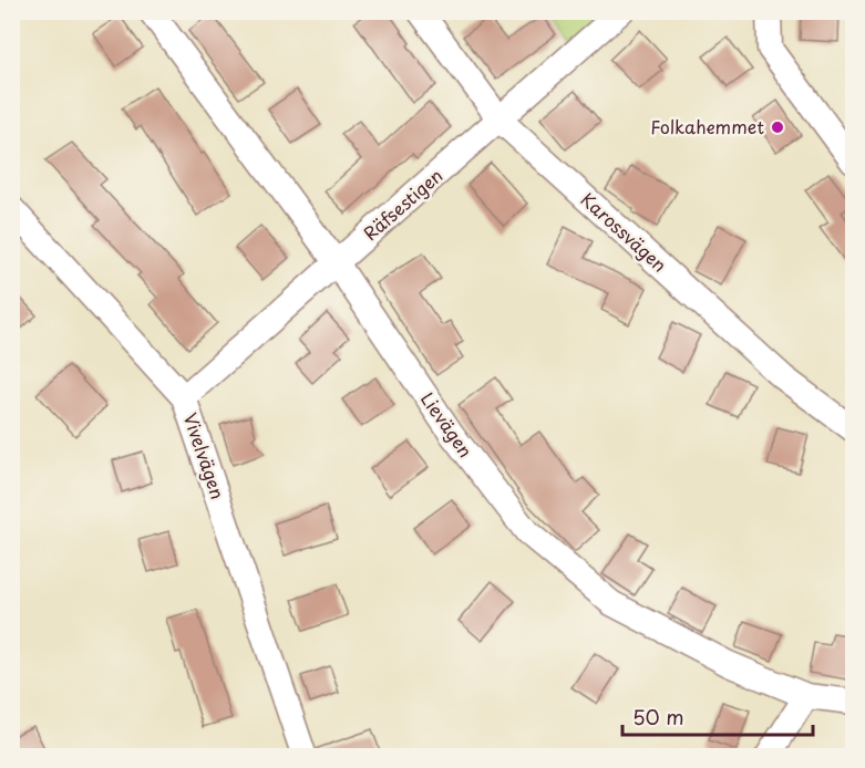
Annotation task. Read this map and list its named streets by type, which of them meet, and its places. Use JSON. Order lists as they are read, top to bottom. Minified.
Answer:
{"streets":{"street":["Räfsestigen","Karossvägen","Lievägen","Vivelvägen"]},"crossings":[["Räfsestigen","Karossvägen"],["Räfsestigen","Lievägen"],["Räfsestigen","Vivelvägen"]],"places":["Folkahemmet"],"scale_bar":"50 m"}
